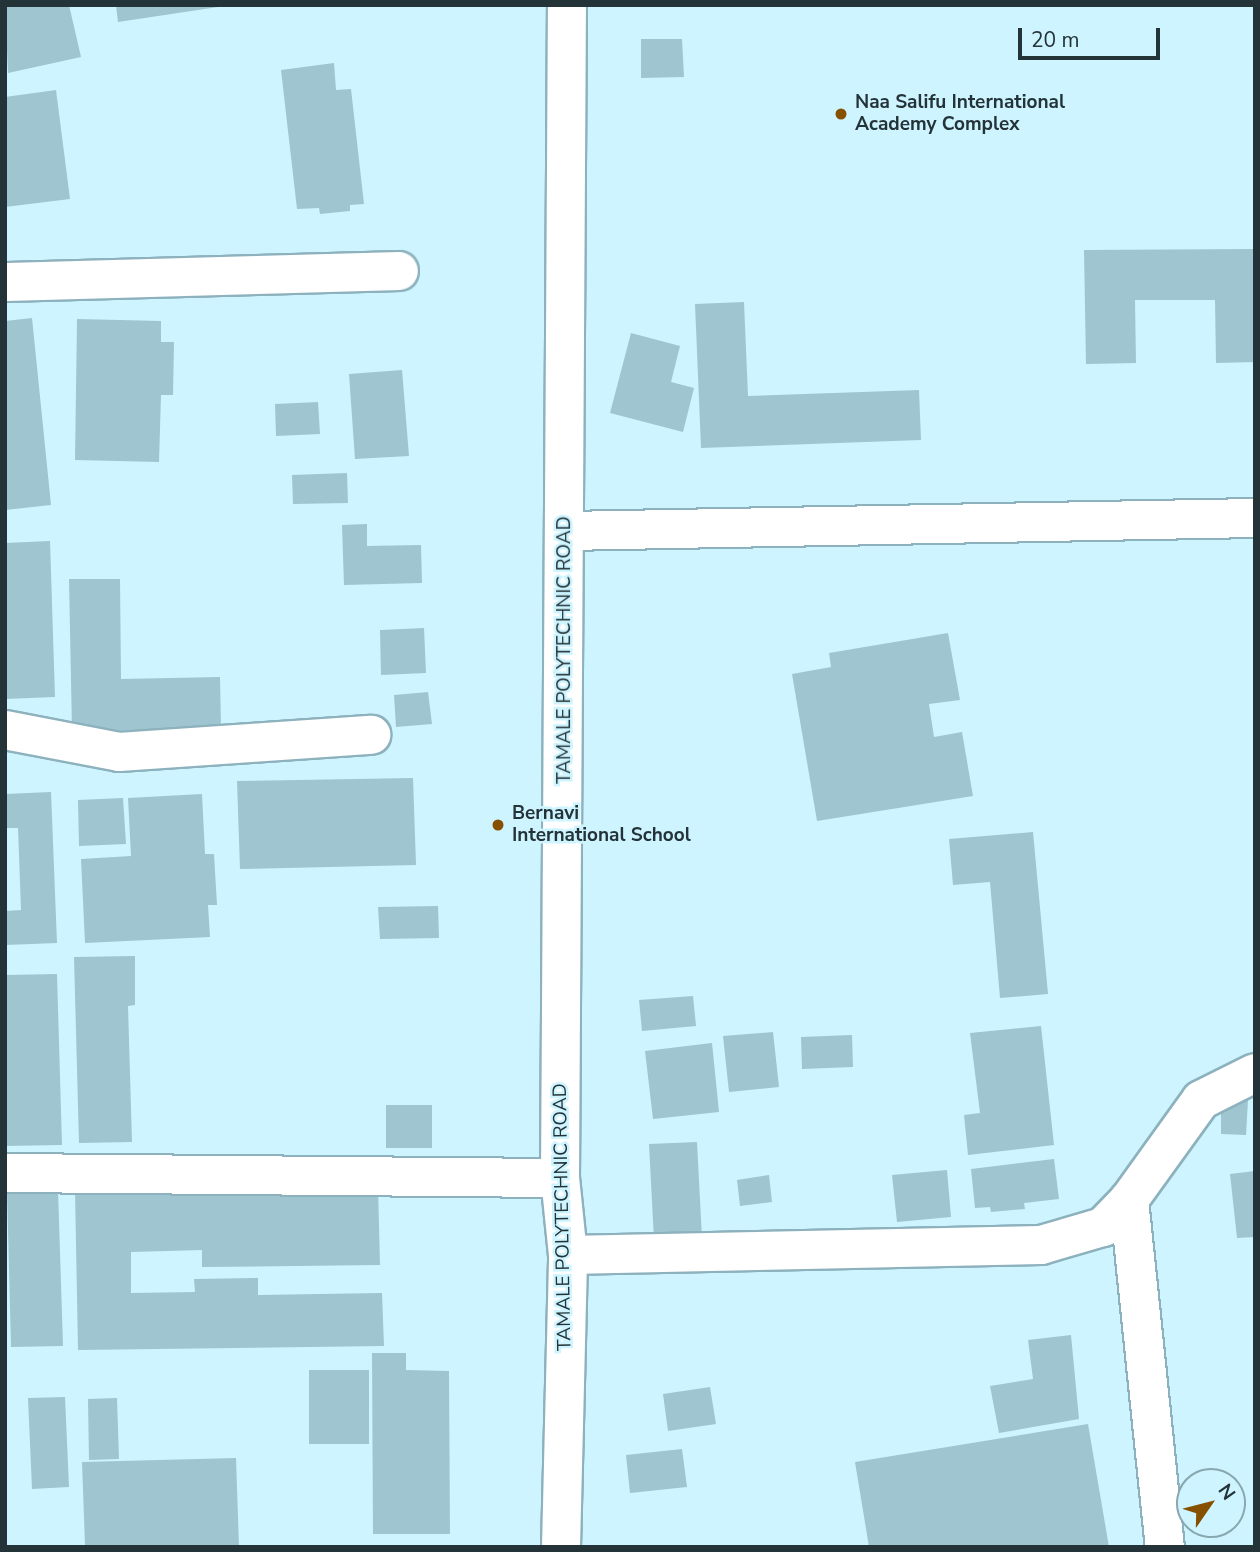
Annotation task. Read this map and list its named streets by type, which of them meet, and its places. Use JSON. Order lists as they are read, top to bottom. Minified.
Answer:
{"streets":{"street":["TAMALE POLYTECHNIC ROAD"]},"places":["Naa Salifu International Academy Complex","Bernavi International School"],"scale_bar":"20 m","north":"top right"}
